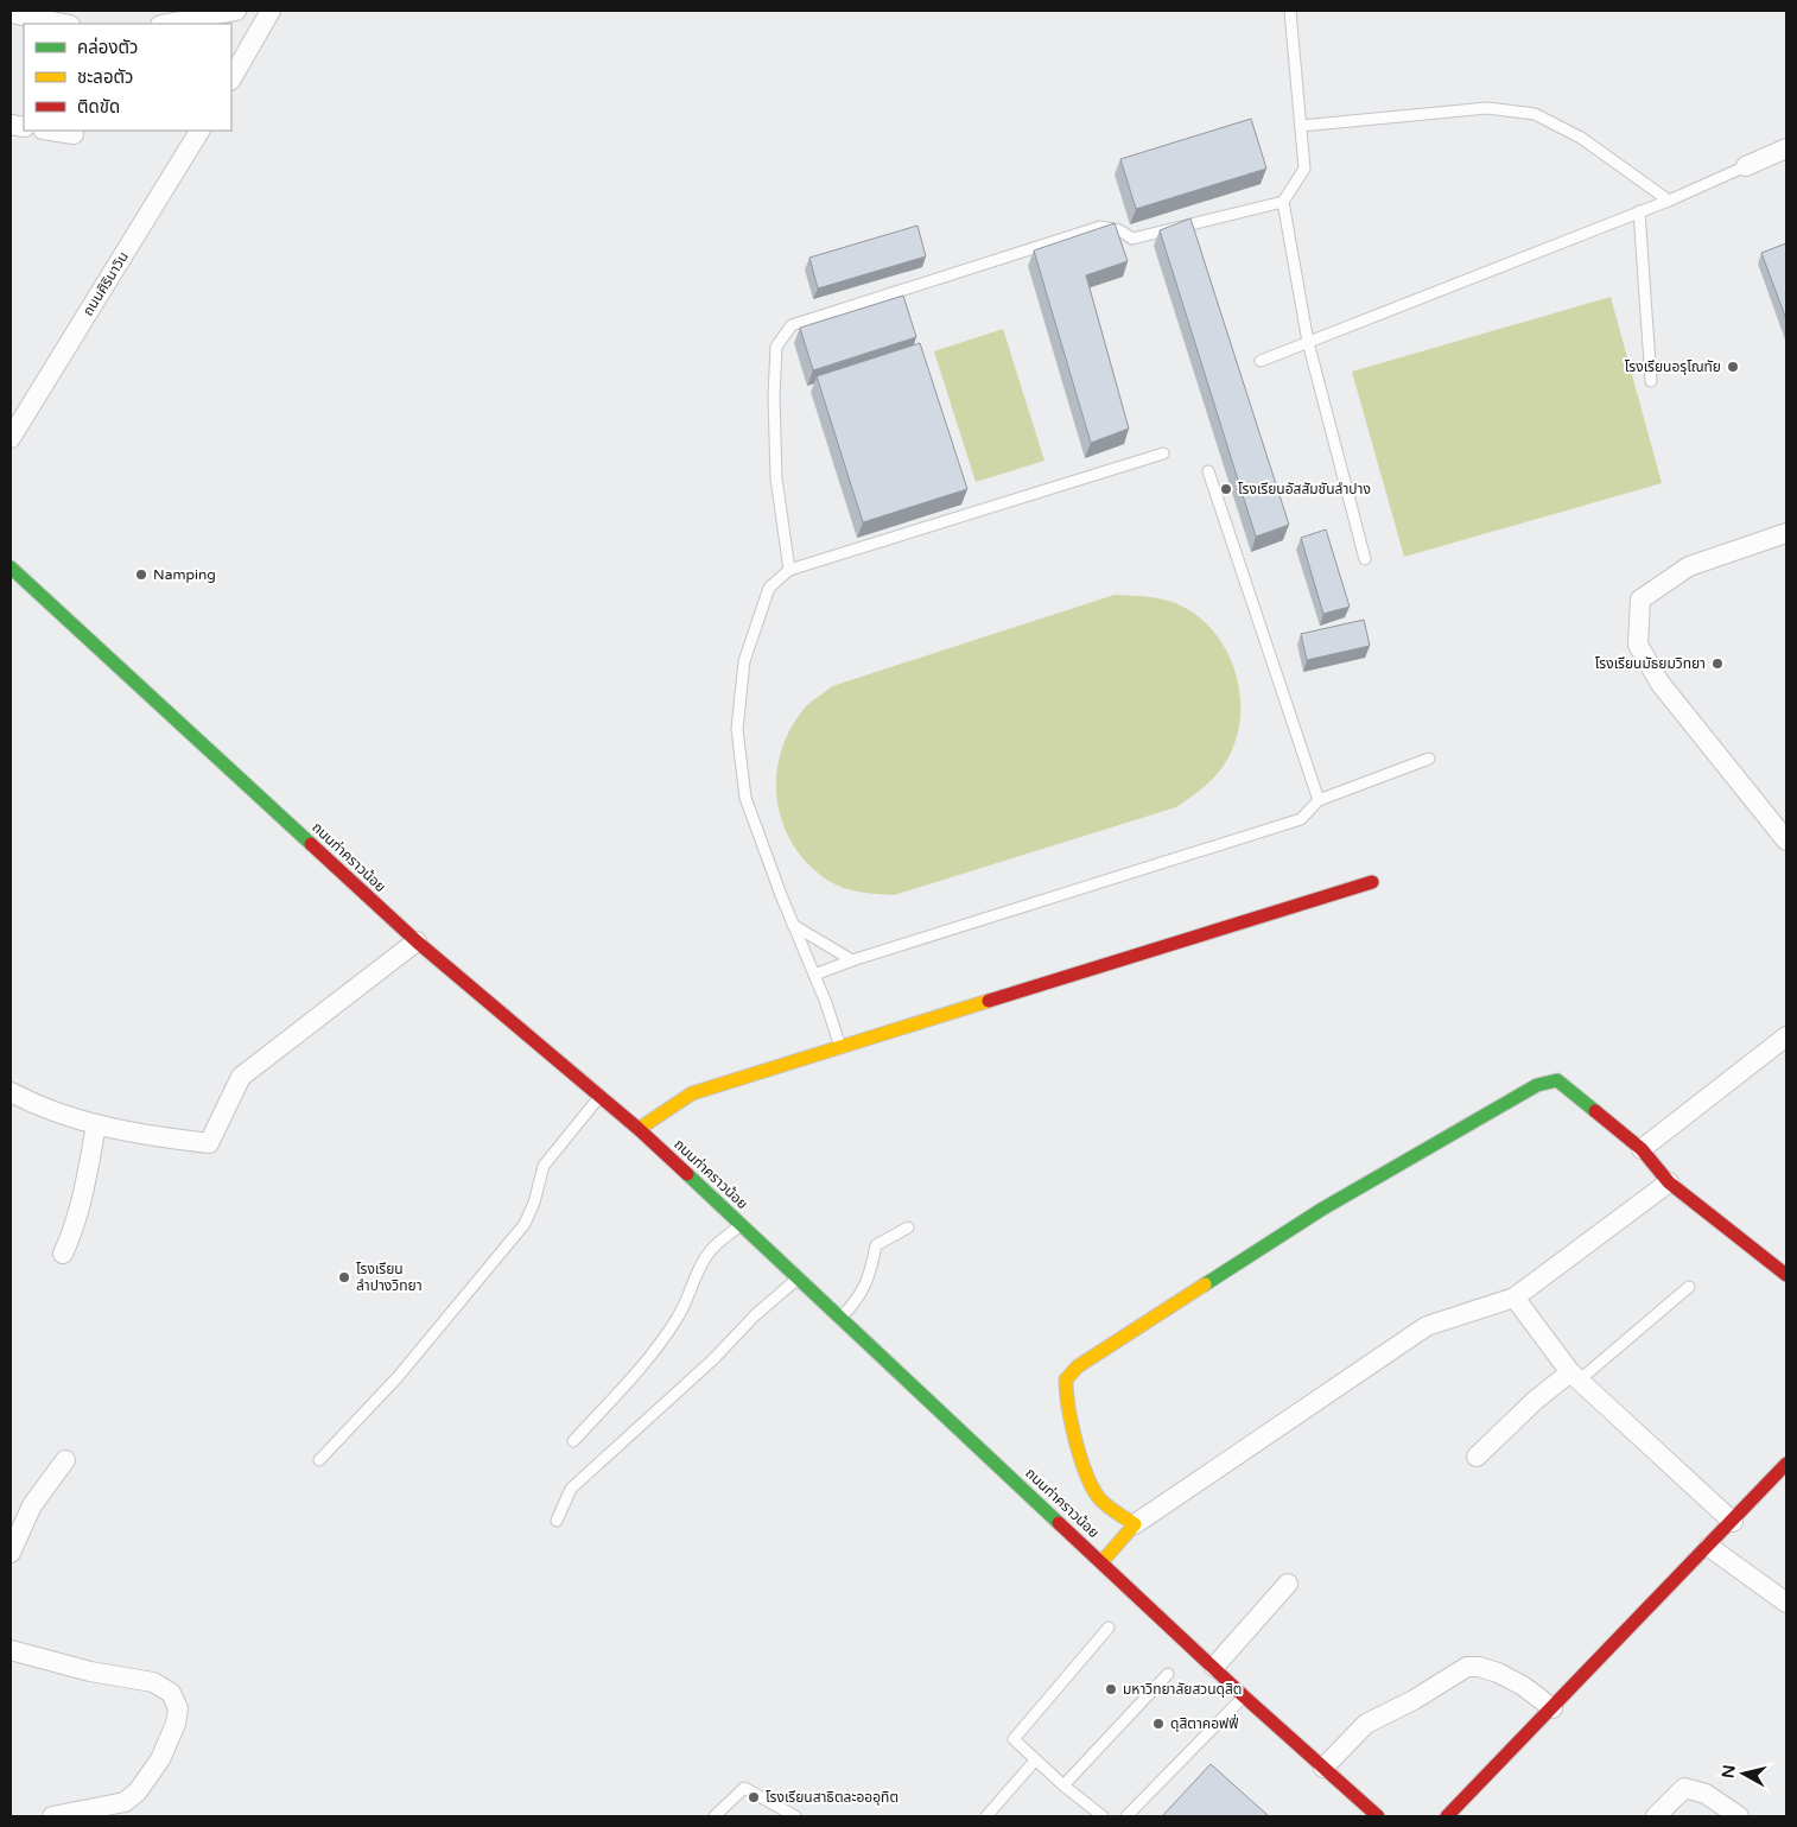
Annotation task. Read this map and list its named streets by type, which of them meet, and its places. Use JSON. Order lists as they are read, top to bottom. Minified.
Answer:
{"streets":{"street":["ถนนศิรินาวิน","ถนนท่าคราวน้อย"]},"places":["โรงเรียนอรุโณทัย","โรงเรียนอัสสัมชันลำปาง","Namping","โรงเรียนมัธยมวิทยา","โรงเรียน ลำปางวิทยา","มหาวิทยาลัยสวนดุสิต","ดุสิตาคอฟฟี่","โรงเรียนสาธิตละอออุทิต"],"legend":["คล่องตัว","ชะลอตัว","ติดขัด"],"north":"left"}
